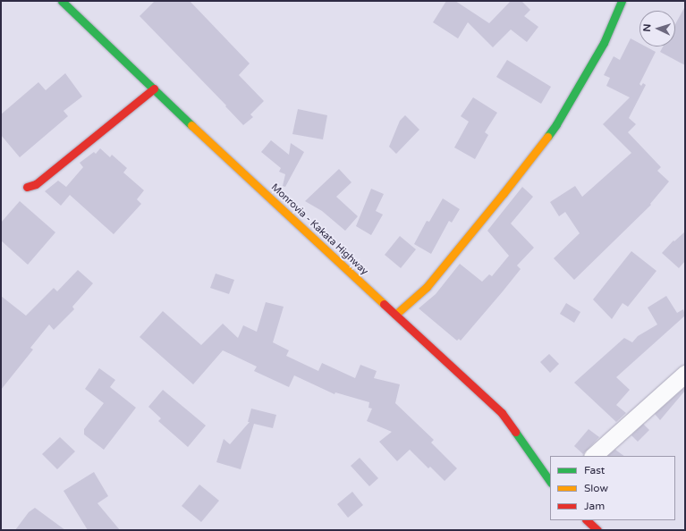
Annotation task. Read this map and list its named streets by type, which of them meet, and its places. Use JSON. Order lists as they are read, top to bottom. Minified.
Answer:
{"streets":{"main road":["Monrovia - Kakata Highway"]},"legend":["Fast","Slow","Jam"],"north":"left"}
